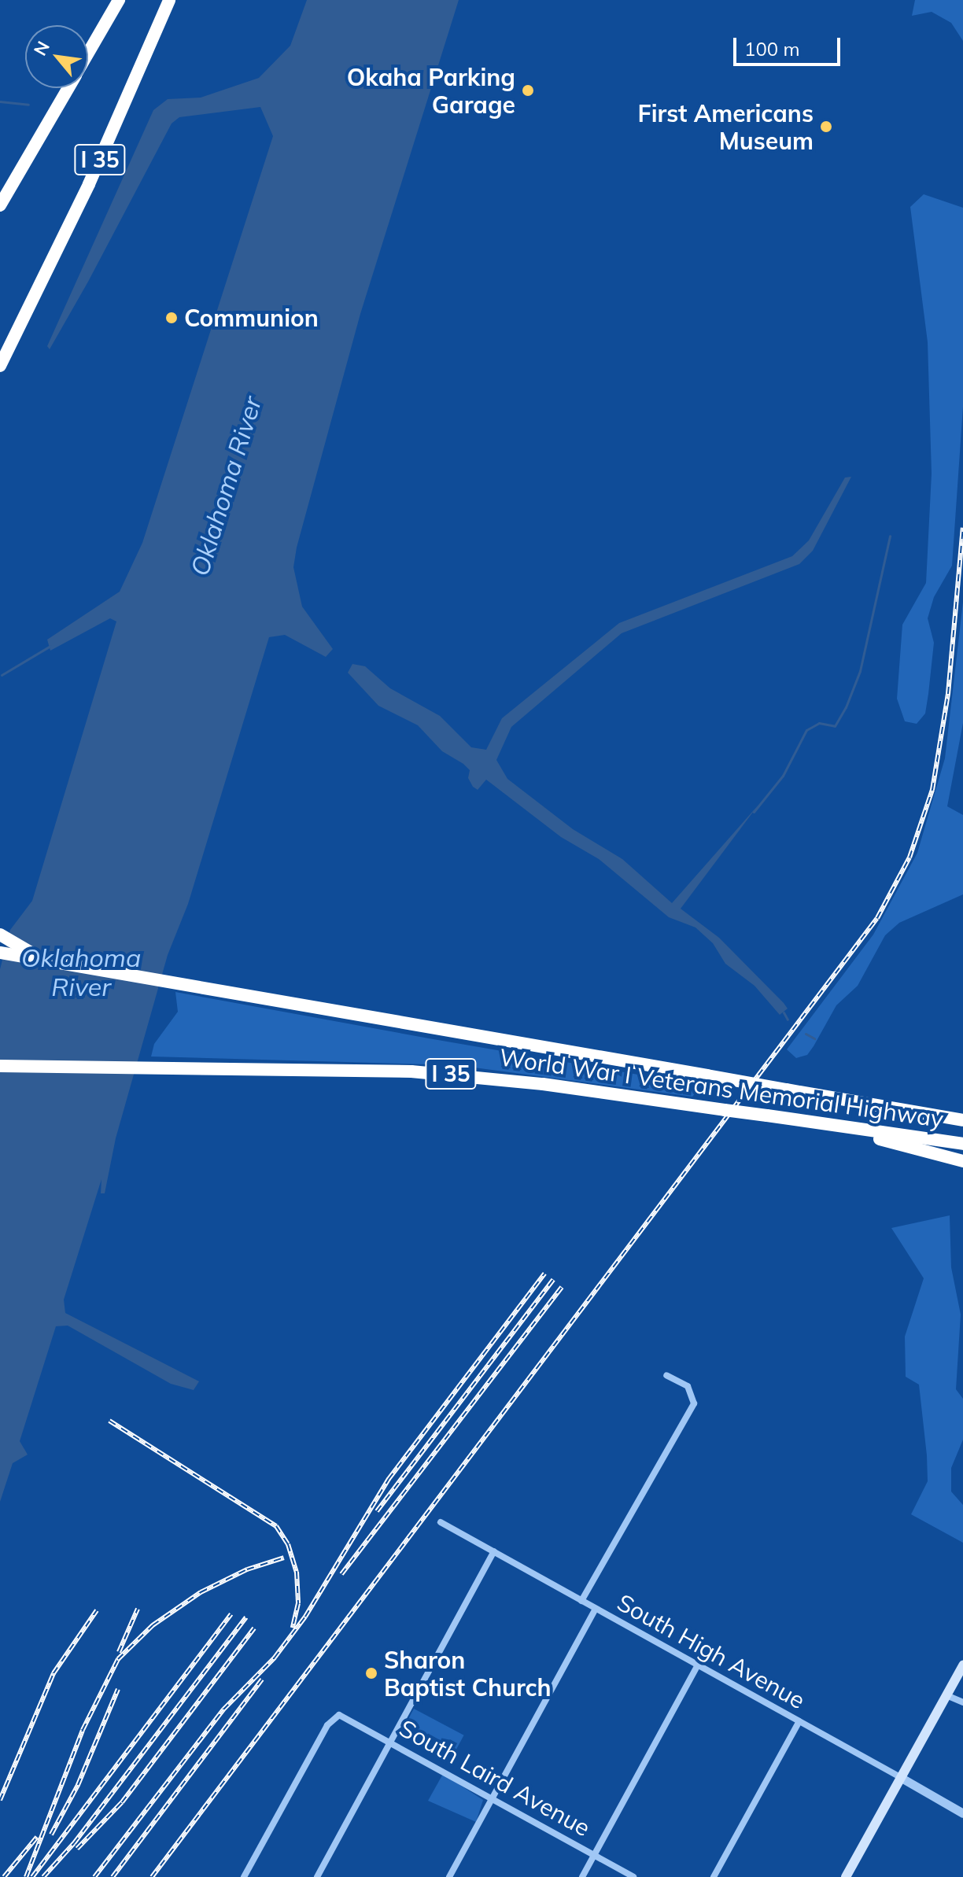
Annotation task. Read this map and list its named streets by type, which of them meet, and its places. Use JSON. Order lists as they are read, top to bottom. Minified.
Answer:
{"streets":{"highway":["I 35","World War I Veterans Memorial Highway"],"street":["South High Avenue","South Laird Avenue"]},"crossings":[["I 35","World War I Veterans Memorial Highway"]],"water":["Oklahoma River"],"places":["Okaha Parking Garage","First Americans Museum","Communion","Sharon Baptist Church"],"scale_bar":"100 m","north":"top left"}
